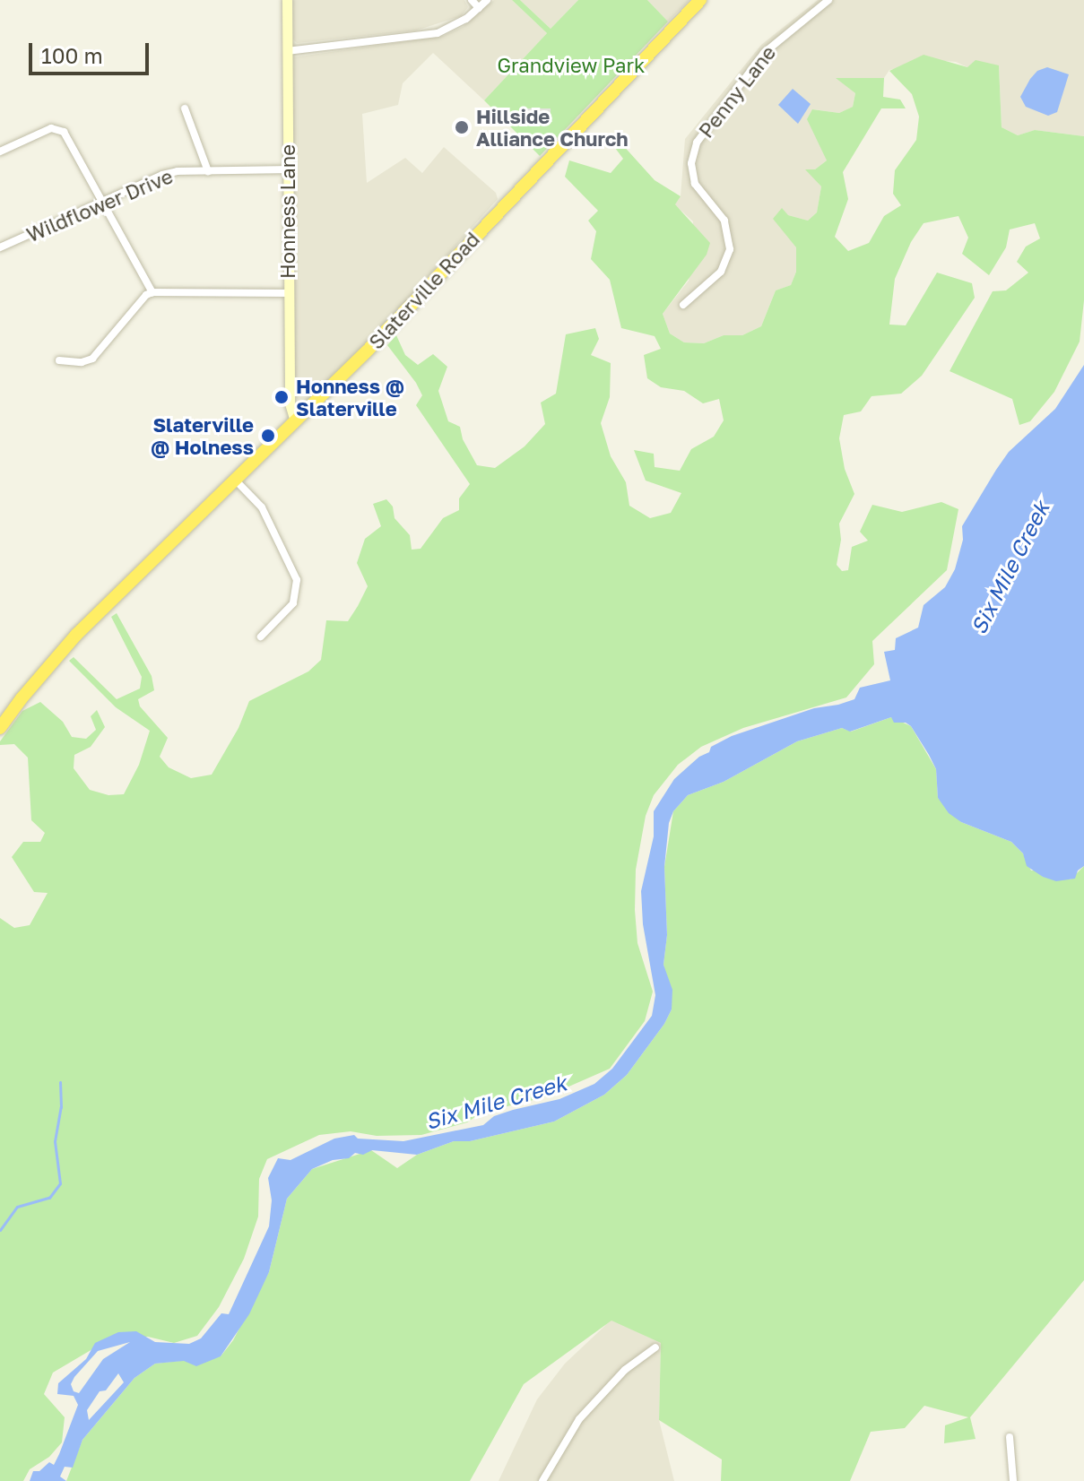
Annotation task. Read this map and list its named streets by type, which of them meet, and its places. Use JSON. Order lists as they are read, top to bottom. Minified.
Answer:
{"streets":{"highway":["Slaterville Road"],"street":["Penny Lane","Wildflower Drive","Honness Lane"]},"crossings":[["Wildflower Drive","Honness Lane"],["Honness Lane","Slaterville Road"]],"water":["Six Mile Creek"],"parks":["Grandview Park"],"places":["Hillside Alliance Church","Honness @ Slaterville","Slaterville @ Holness"],"scale_bar":"100 m"}
